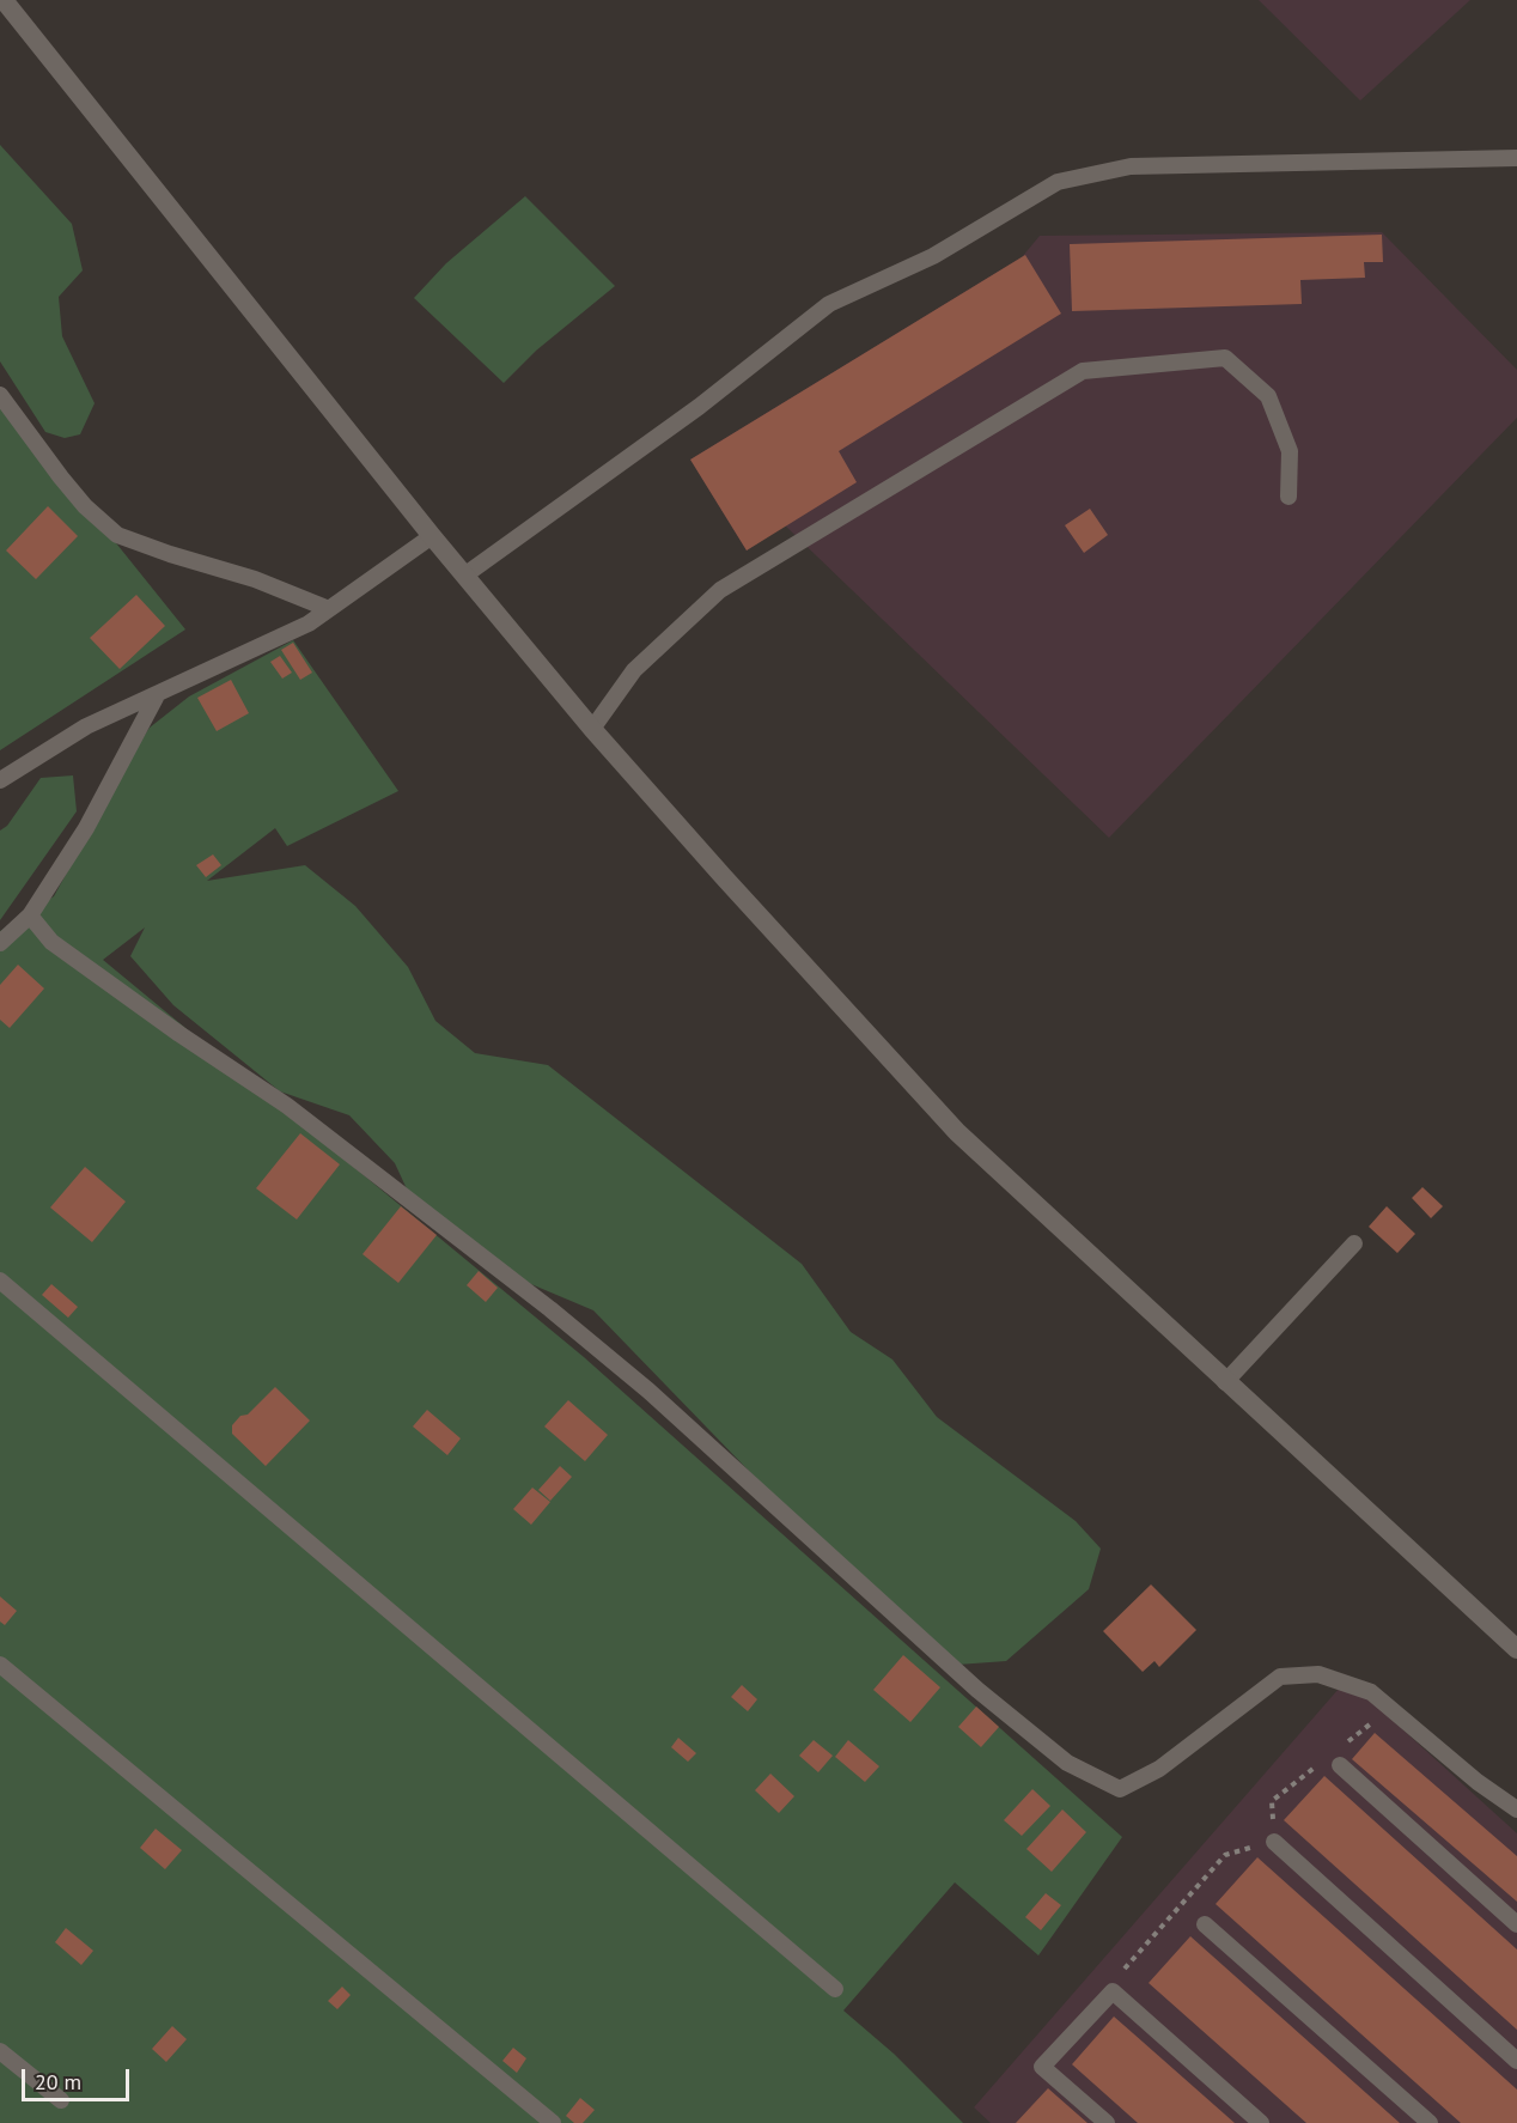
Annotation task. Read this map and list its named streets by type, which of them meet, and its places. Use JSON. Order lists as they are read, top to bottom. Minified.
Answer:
{"scale_bar":"20 m"}
